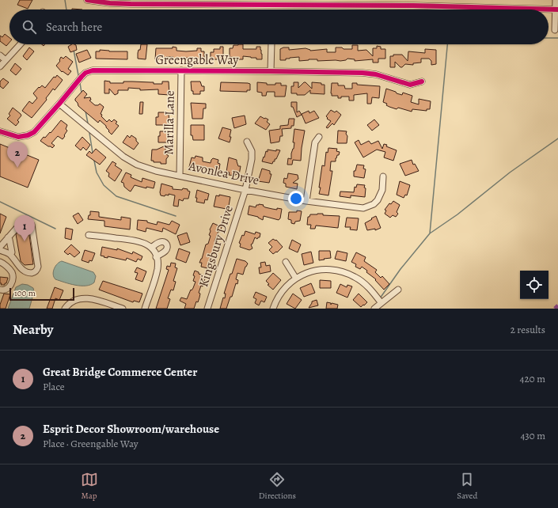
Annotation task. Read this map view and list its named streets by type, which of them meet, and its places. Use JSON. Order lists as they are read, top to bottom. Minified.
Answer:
{"streets":{"street":["Greengable Way","Marilla Lane","Avonlea Drive","Kingsbury Drive"]},"crossings":[["Greengable Way","Marilla Lane"],["Greengable Way","Avonlea Drive"],["Marilla Lane","Avonlea Drive"],["Avonlea Drive","Kingsbury Drive"]],"scale_bar":"100 m","page":{"search":"Search here","pins":["2","1"],"scale":"100 m","heading":["Nearby","2 results"],"list":[{"mark":"1","name":"Great Bridge Commerce Center","note":"Place","value":"420 m"},{"mark":"2","name":"Esprit Decor Showroom/warehouse","note":"Place · Greengable Way","value":"430 m"}],"nav":["Map","Directions","Saved"]}}
